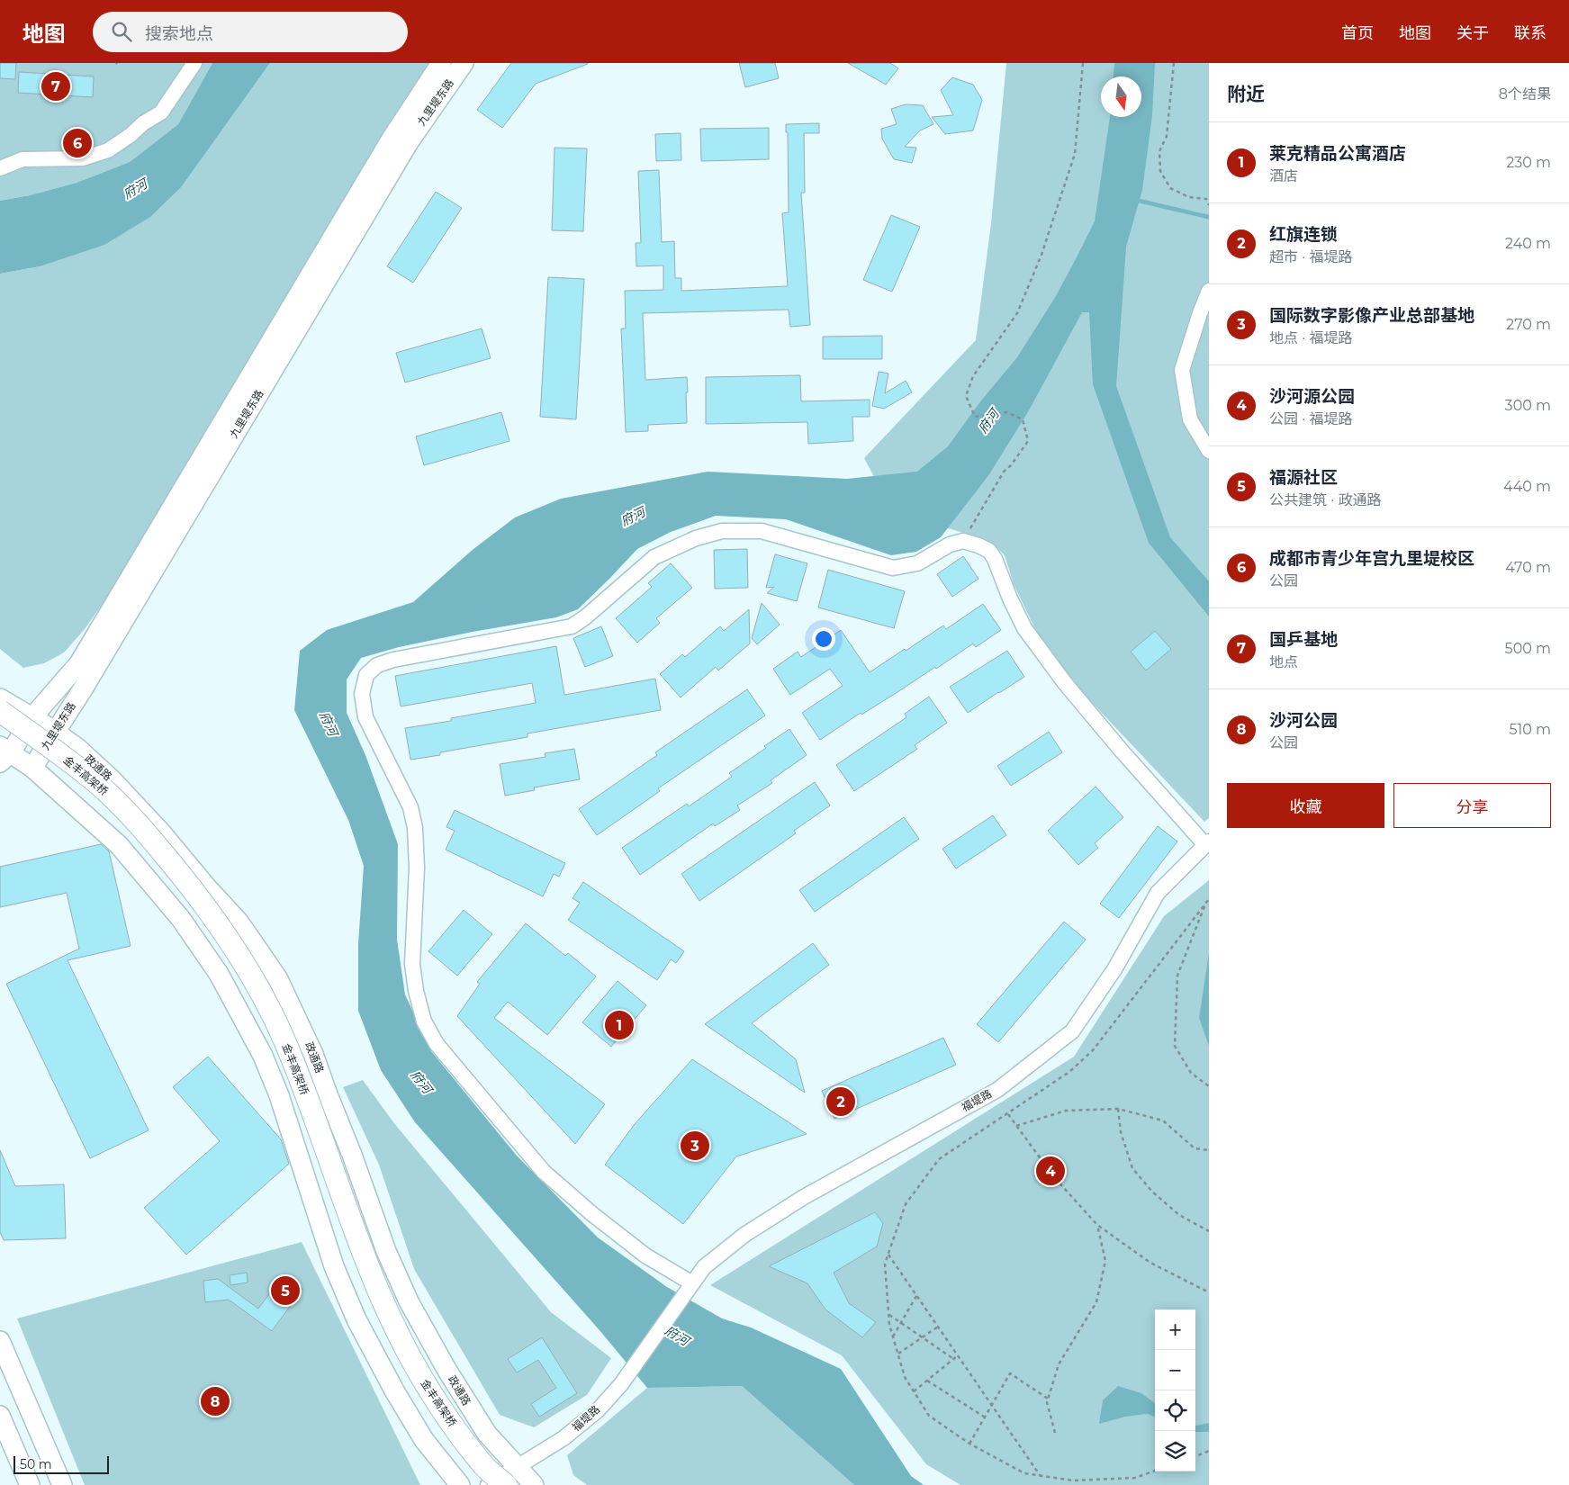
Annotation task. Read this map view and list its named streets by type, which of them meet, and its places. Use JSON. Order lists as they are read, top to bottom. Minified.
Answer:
{"streets":{"highway":["金丰高架桥"],"main road":["九里堤东路","政通路"],"street":["福堤路"]},"crossings":[["九里堤东路","政通路"],["政通路","福堤路"]],"water":["府河"],"scale_bar":"50 m","north":"bottom","page":{"header":"地图","search":"搜索地点","nav":["首页","地图","关于","联系"],"heading":["附近","8个结果"],"pins":["7","6","1","2","3","4","5","8"],"list":[{"mark":"1","name":"莱克精品公寓酒店","note":"酒店","value":"230 m"},{"mark":"2","name":"红旗连锁","note":"超市 · 福堤路","value":"240 m"},{"mark":"3","name":"国际数字影像产业总部基地","note":"地点 · 福堤路","value":"270 m"},{"mark":"4","name":"沙河源公园","note":"公园 · 福堤路","value":"300 m"},{"mark":"5","name":"福源社区","note":"公共建筑 · 政通路","value":"440 m"},{"mark":"6","name":"成都市青少年宫九里堤校区","note":"公园","value":"470 m"},{"mark":"7","name":"国乒基地","note":"地点","value":"500 m"},{"mark":"8","name":"沙河公园","note":"公园","value":"510 m"}],"buttons":["收藏","分享"],"map_buttons":["+","−"],"scale":"50 m"}}
